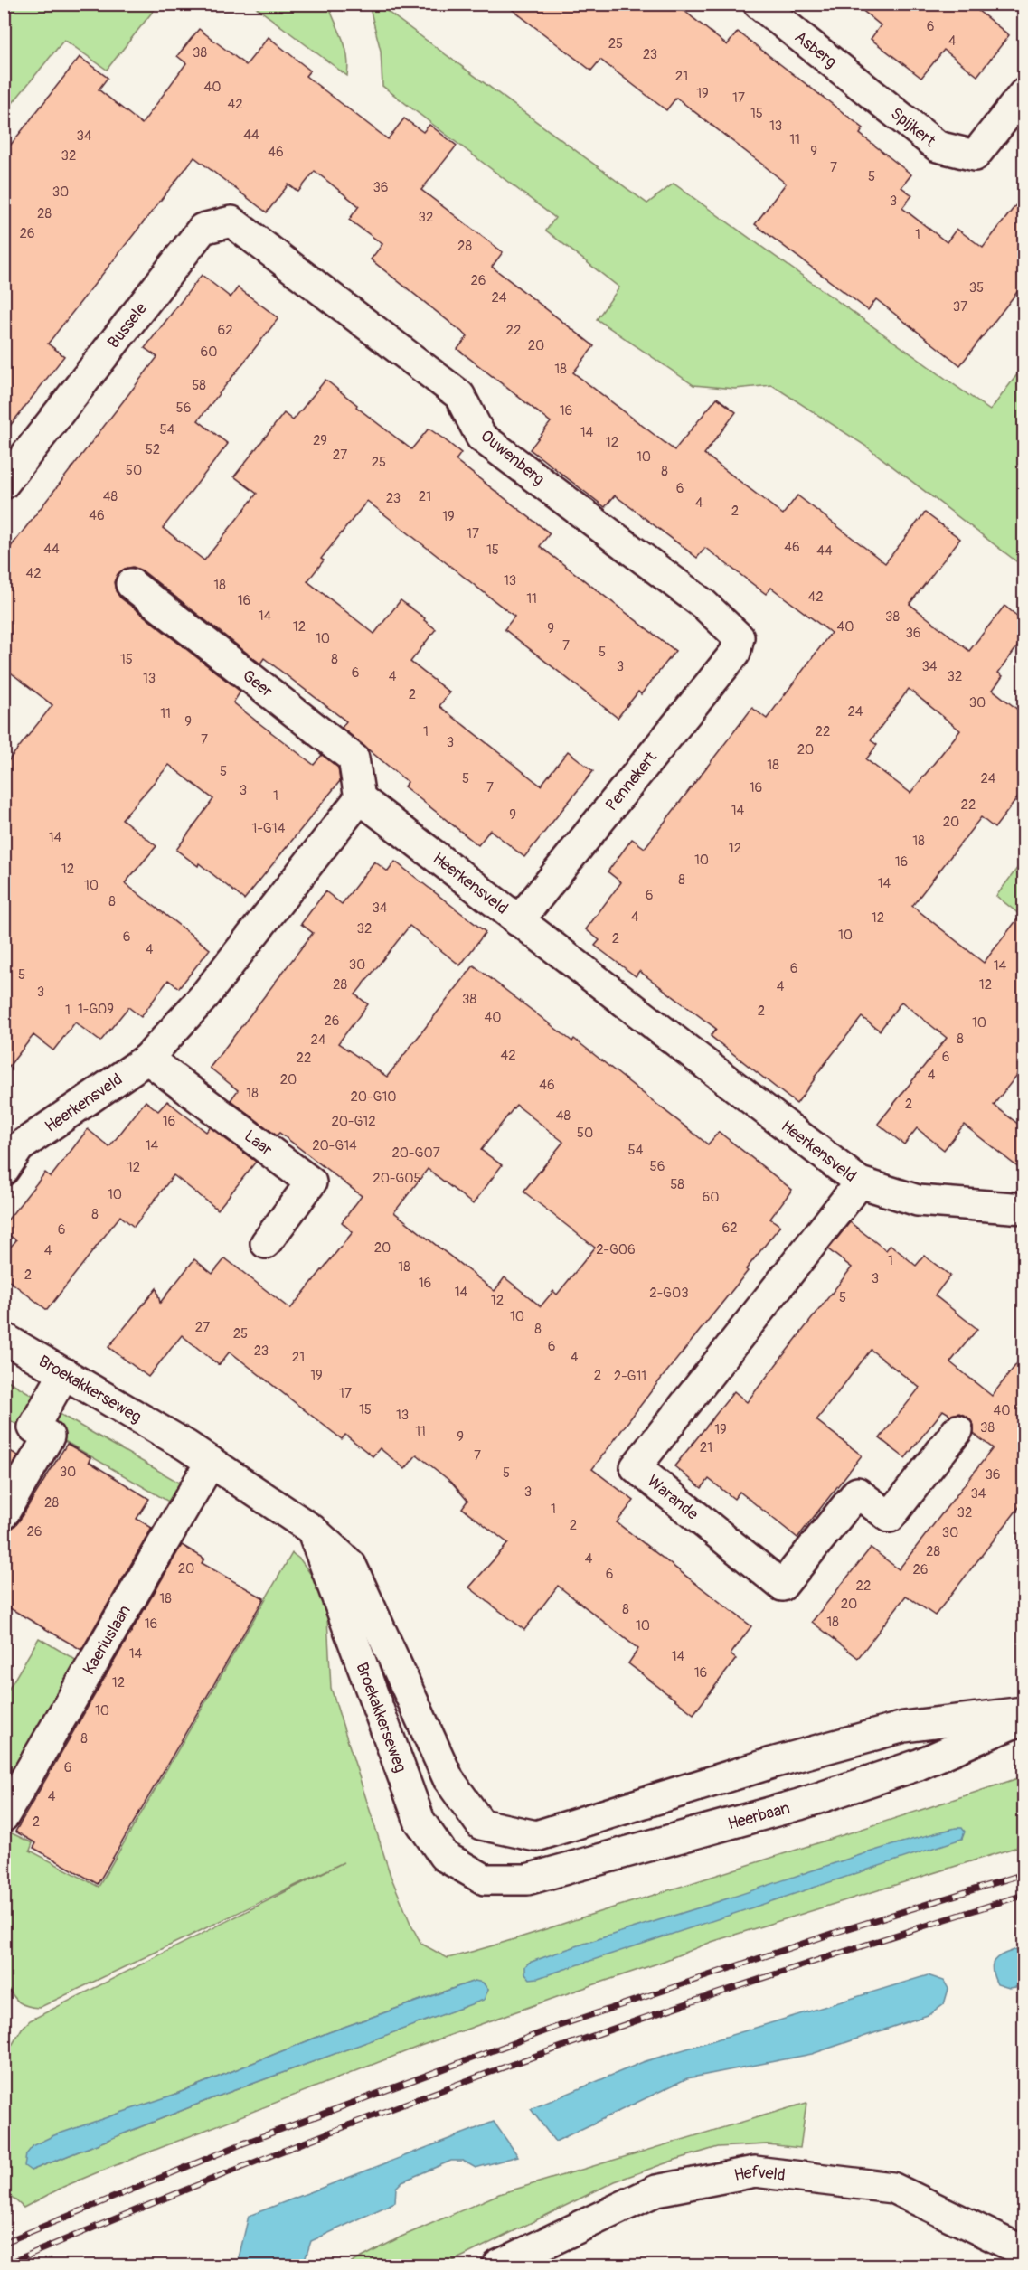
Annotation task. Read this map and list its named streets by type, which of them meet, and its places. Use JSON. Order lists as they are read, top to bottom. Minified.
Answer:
{"streets":{"street":["Asberg","Spijkert","Bussele","Ouwenberg","Geer","Pennekert","Heerkensveld","Laar","Broekakkerseweg","Warande","Kaeriuslaan","Heerbaan","Hefveld"]},"crossings":[["Asberg","Spijkert"],["Bussele","Ouwenberg"],["Ouwenberg","Pennekert"],["Geer","Heerkensveld"],["Pennekert","Heerkensveld"],["Heerkensveld","Laar"],["Heerkensveld","Warande"],["Broekakkerseweg","Kaeriuslaan"],["Broekakkerseweg","Heerbaan"]],"house_numbers":["6","4","25","38","23","21","40","19","17","42","15","13","44","34","11","9","46","32","7","5","36","30","3","28","32","26","1","28","26","35","24","37","62","22","20","60","18","58","56","16","54","14","29","12","52","27","10","25","50","8","6","48","21","23","4","2","46","19","17","46","44","15","44","42","13","18","42","11","16","14","38","12","40","9","36","10","7","5","15","8","3","34","6","4","32","13","2","30","24","11","9","1","22","7","3","20","18","5","5","24","7","16","3","1","22","14","9","20","1-G14","14","18","12","10","16","12","8","14","10","6","8","34","4","12","32","10","6","2","4","30","14","6","5","28","12","4","3","38","1-G09","1","2","40","26","10","8","24","42","6","22","4","20","46","18","20-G10","2","48","16","20-G12","50","14","20-G14","54","20-G07","56","12","20-G05","58","10","60","8","62","6","20","2-G06","4","1","18","2","3","16","14","2-G03","5","12","10","27","8","25","6","23","21","4","19","2","2-G11","17","15","40","13","38","19","11","9","21","7","30","5","36","3","34","28","1","32","2","26","30","28","4","20","26","6","22","18","20","8","18","16","10","14","14","16","12","10","8","6","4","2"]}
